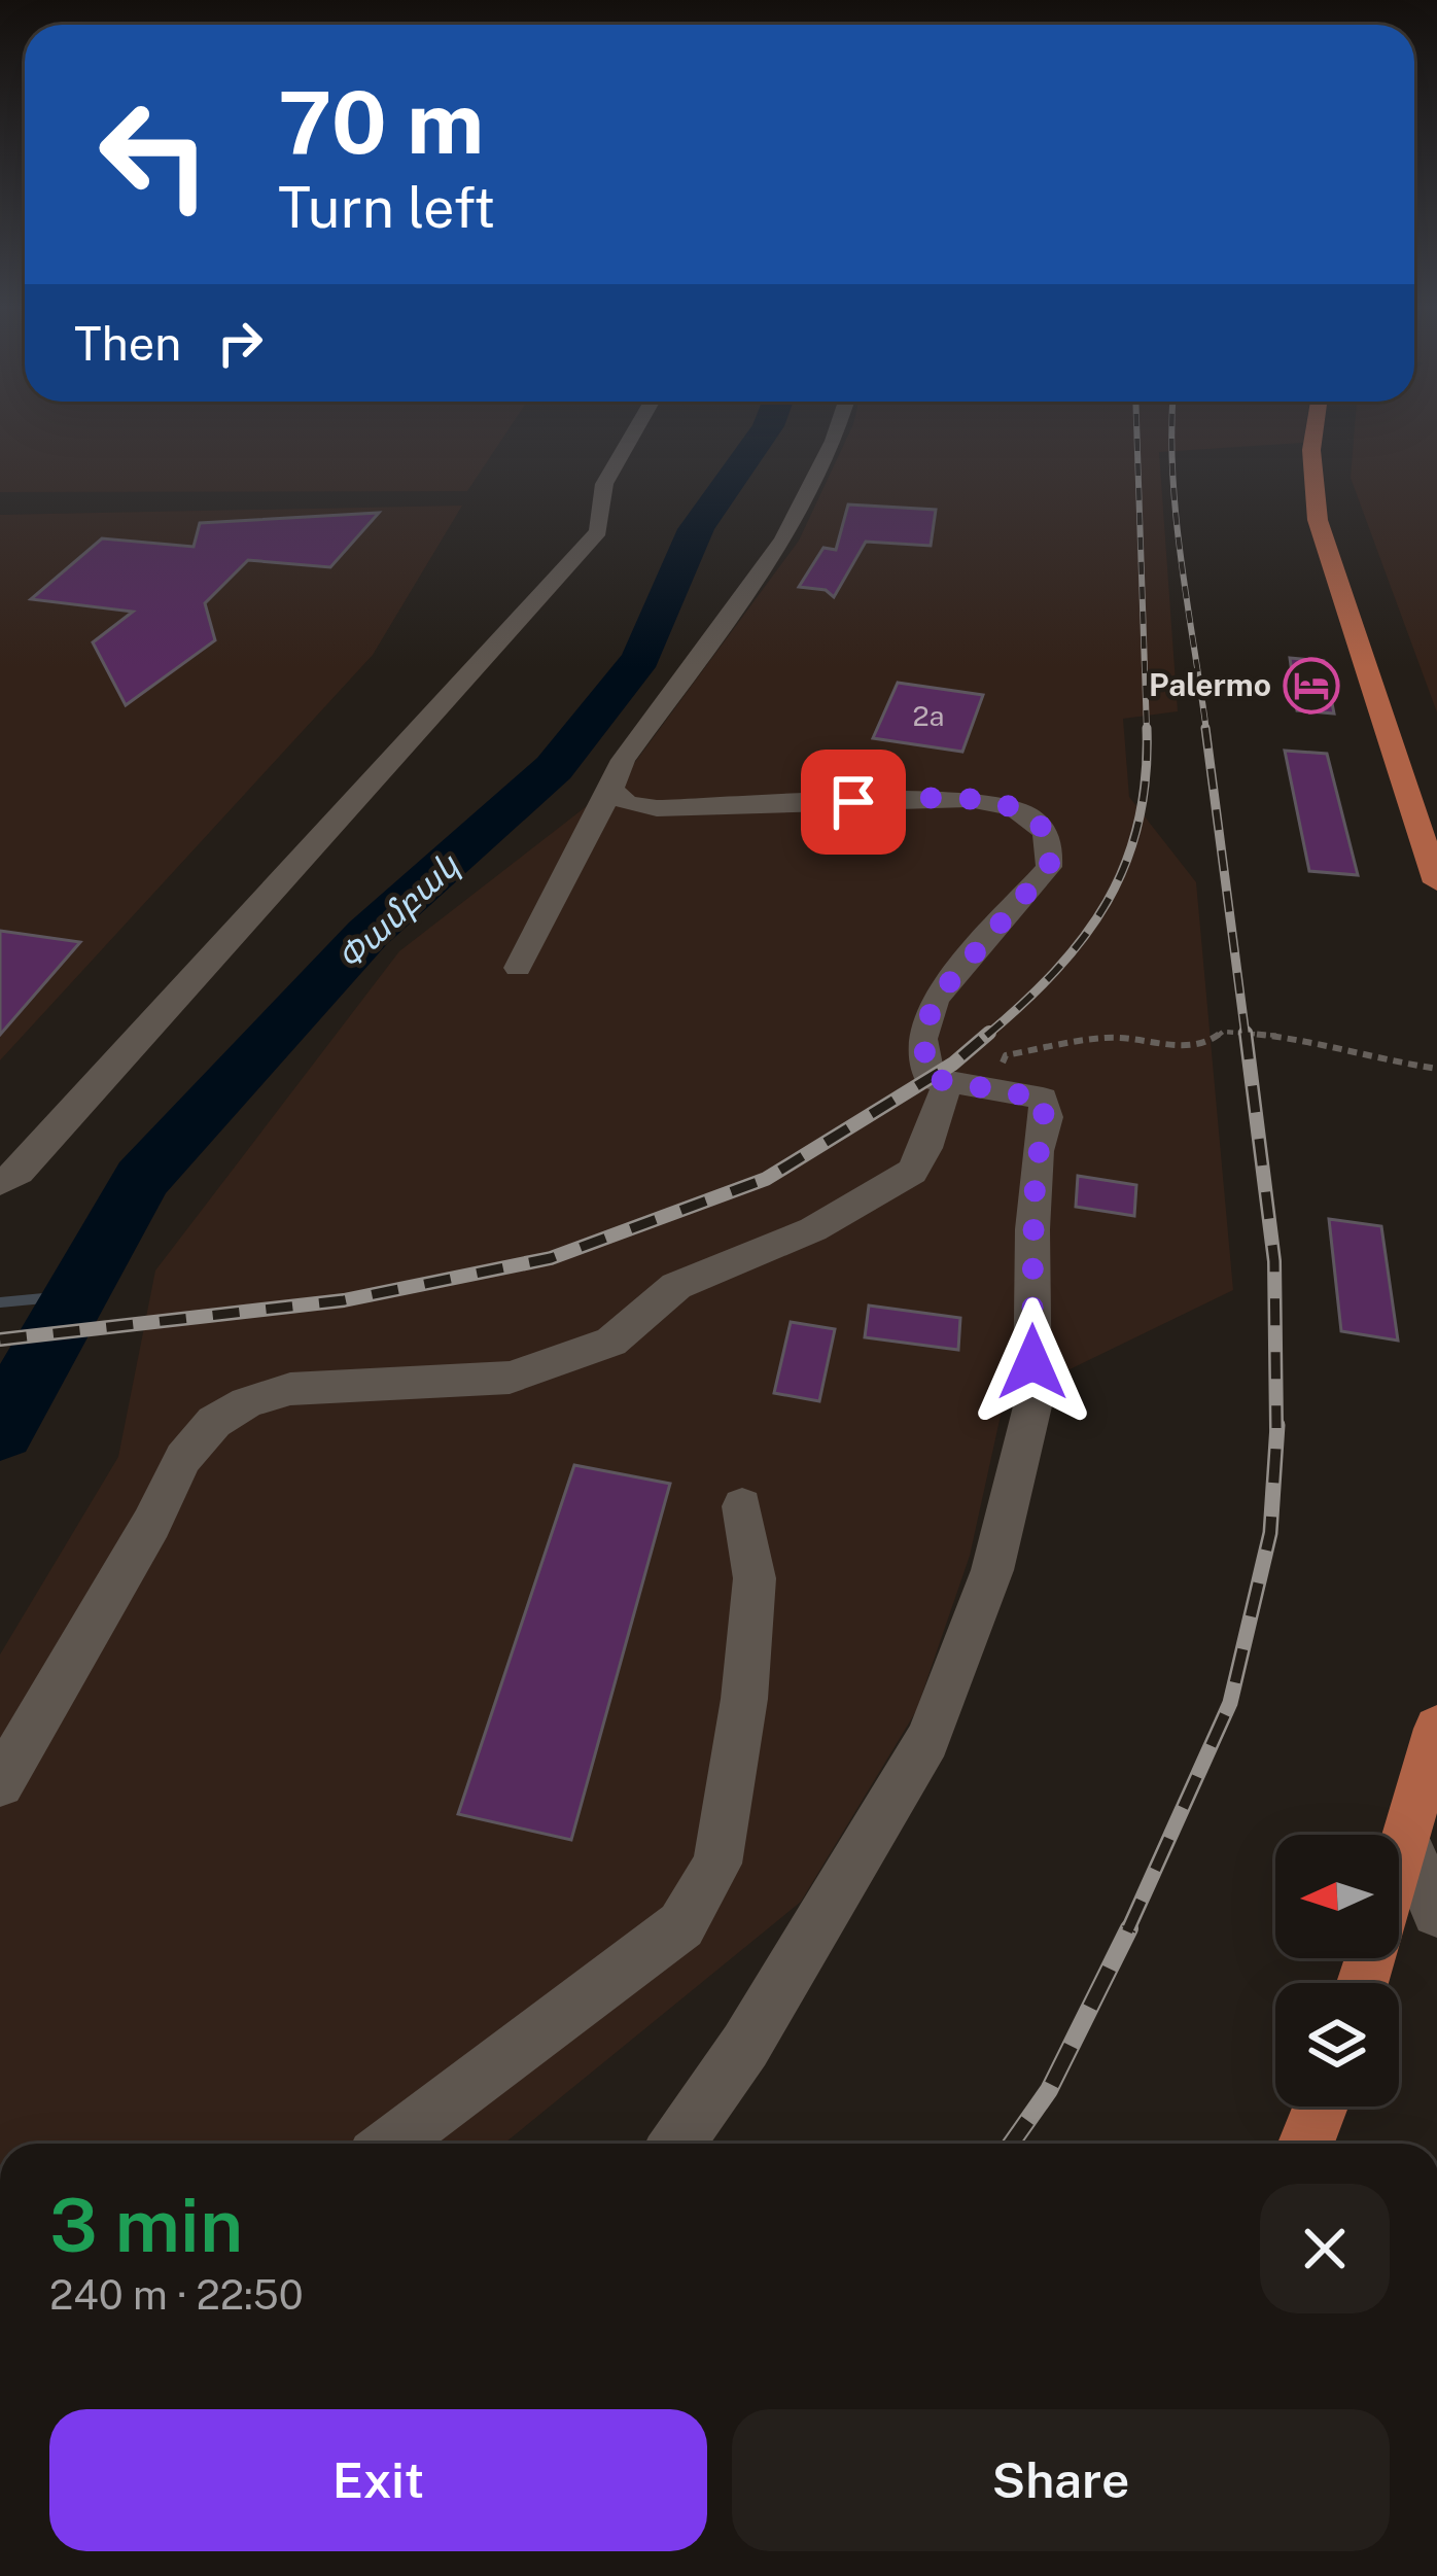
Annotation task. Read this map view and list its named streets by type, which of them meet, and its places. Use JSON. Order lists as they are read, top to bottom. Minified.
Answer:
{"water":["Փամբակ"],"places":{"hotel":["Palermo"]},"house_numbers":["2a"],"north":"left","page":{"turn":["70 m","Turn left"],"then":"Then","heading":["3 min","240 m · 22:50"],"buttons":["Exit","Share"]}}
